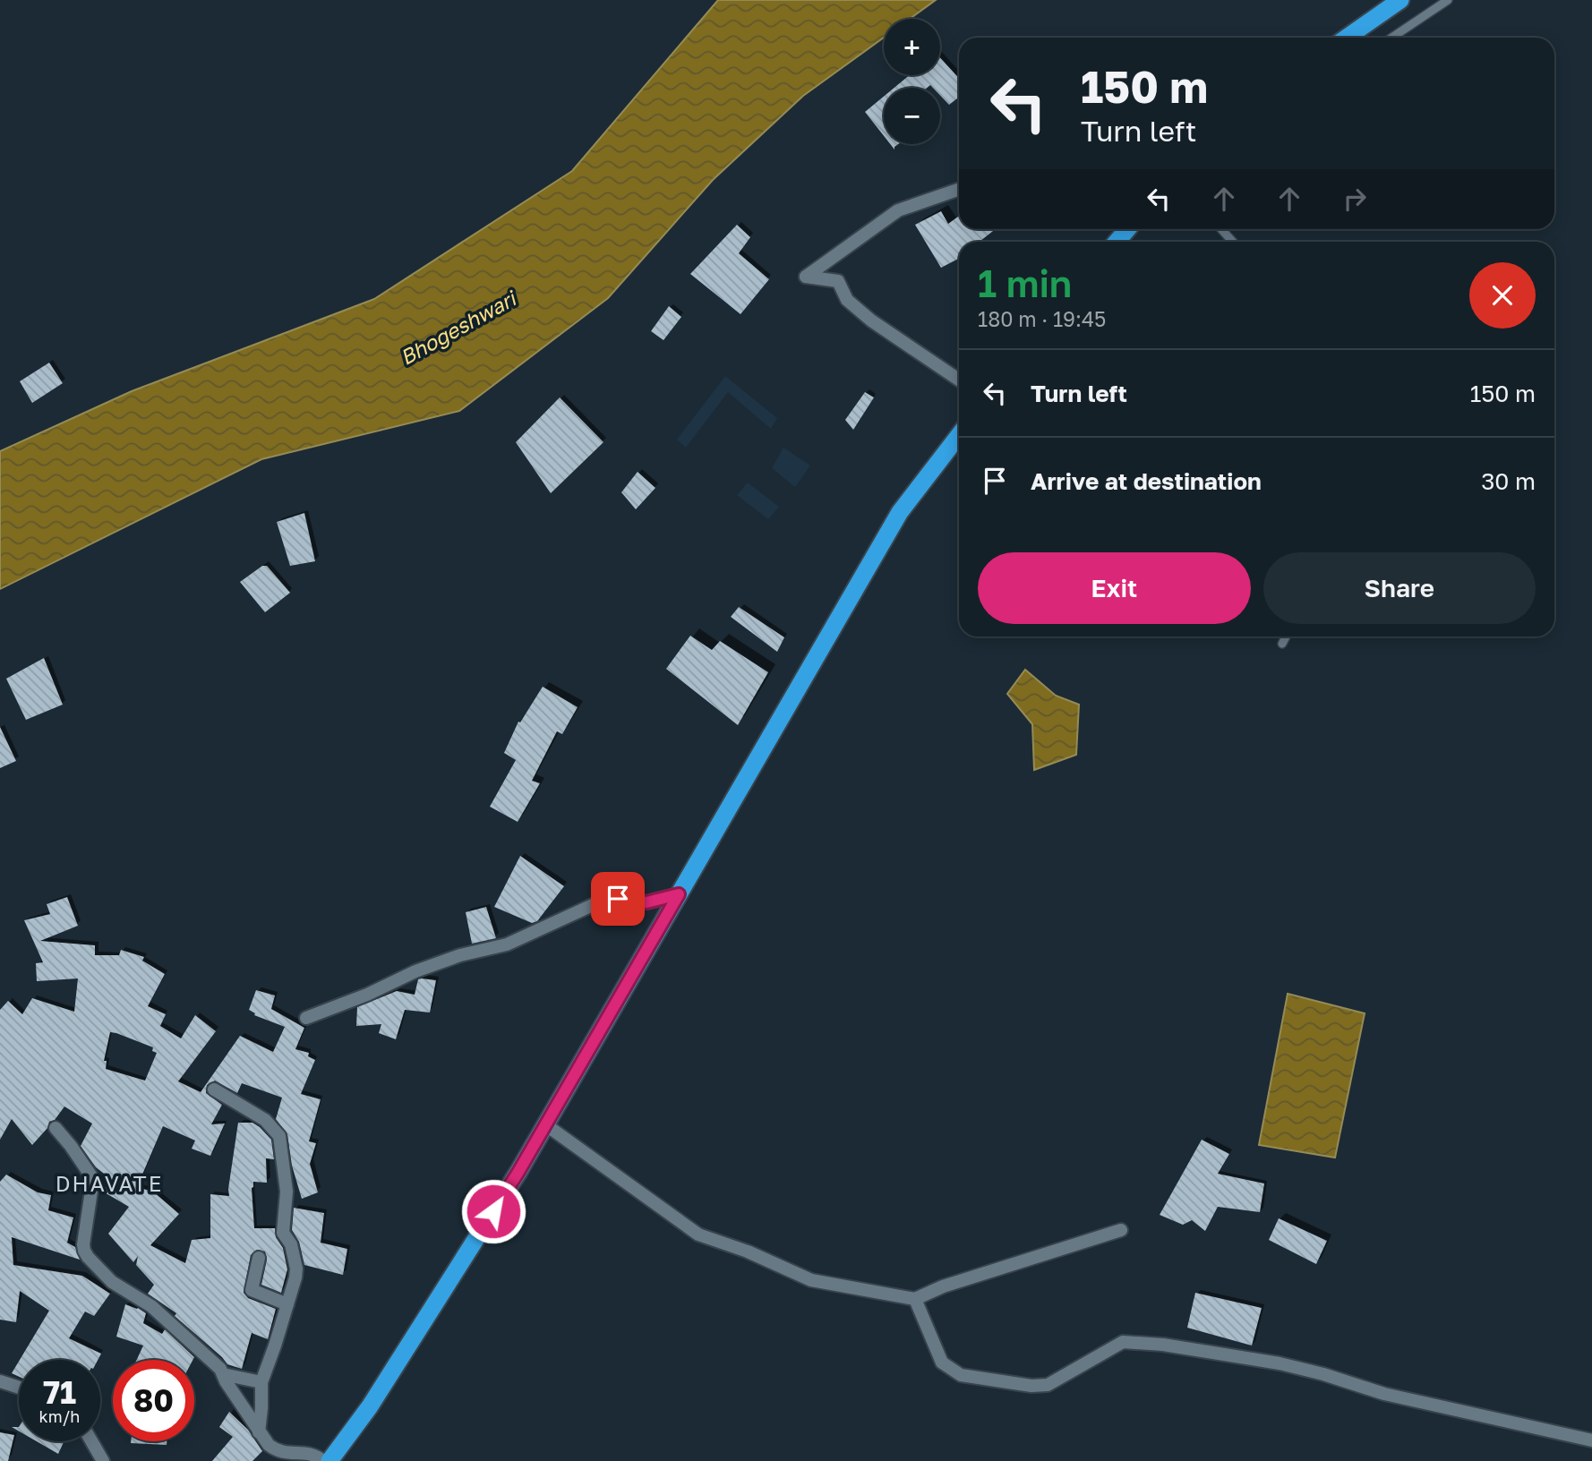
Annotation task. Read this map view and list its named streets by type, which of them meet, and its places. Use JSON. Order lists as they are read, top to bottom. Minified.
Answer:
{"districts":["DHAVATE"],"water":["Bhogeshwari"],"page":{"map_buttons":["+","−"],"turn":["150 m","Turn left"],"heading":["1 min","180 m · 19:45"],"list":[{"name":"Turn left","value":"150 m"},{"name":"Arrive at destination","value":"30 m"}],"buttons":["Exit","Share"],"speed":"71 km/h","limit":"80"}}
